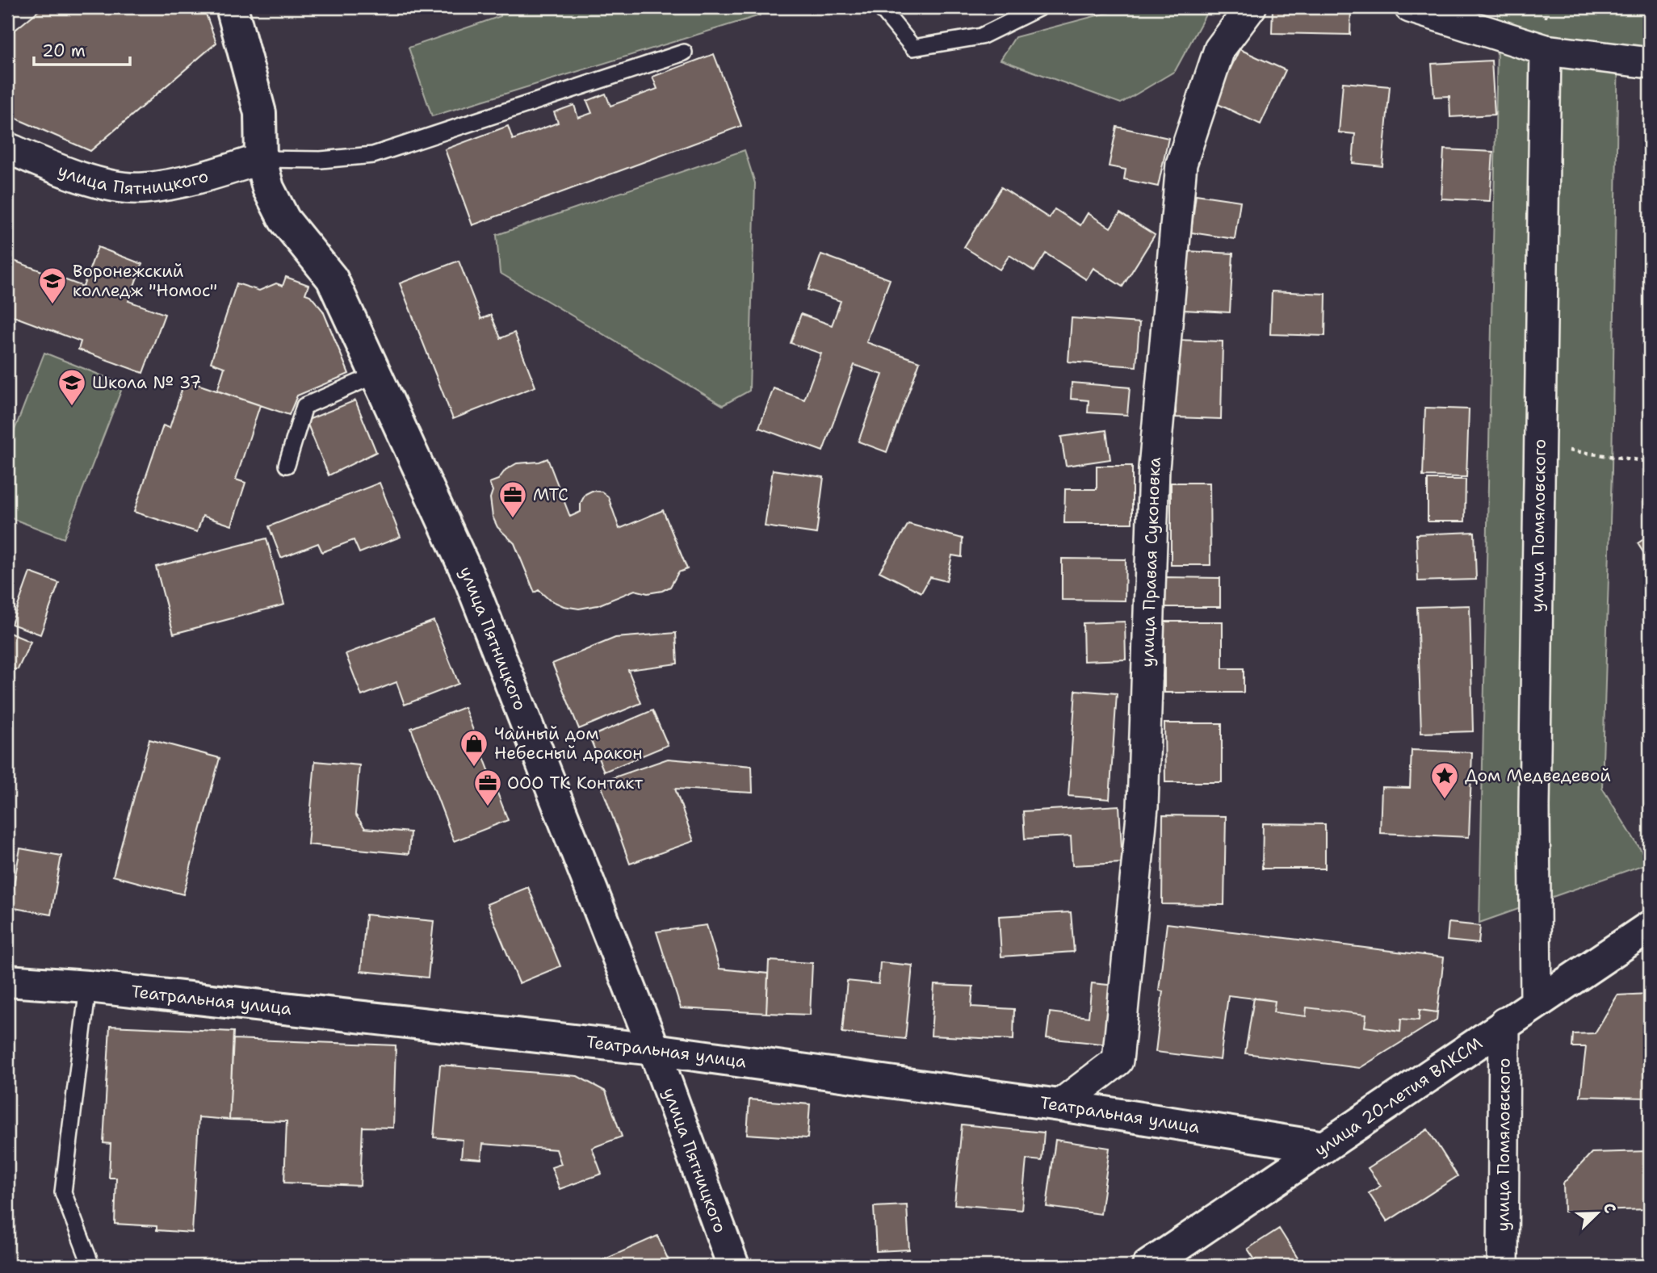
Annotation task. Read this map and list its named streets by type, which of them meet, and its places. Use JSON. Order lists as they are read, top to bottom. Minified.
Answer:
{"streets":{"street":["улица Пятницкого","улица Помяловского","улица Правая Суконовка","Театральная улица","улица 20-летия ВЛКСМ"]},"crossings":[["улица Пятницкого","Театральная улица"],["улица Помяловского","улица 20-летия ВЛКСМ"],["улица Правая Суконовка","Театральная улица"],["Театральная улица","улица 20-летия ВЛКСМ"]],"places":{"school or university":["Воронежский колледж \"Номос\"","Школа № 37"],"office":["МТС","ООО ТК Контакт"],"shop":["Чайный дом Небесный дракон"],"place":["Дом Медведевой"]},"scale_bar":"20 m","north":"top right"}
